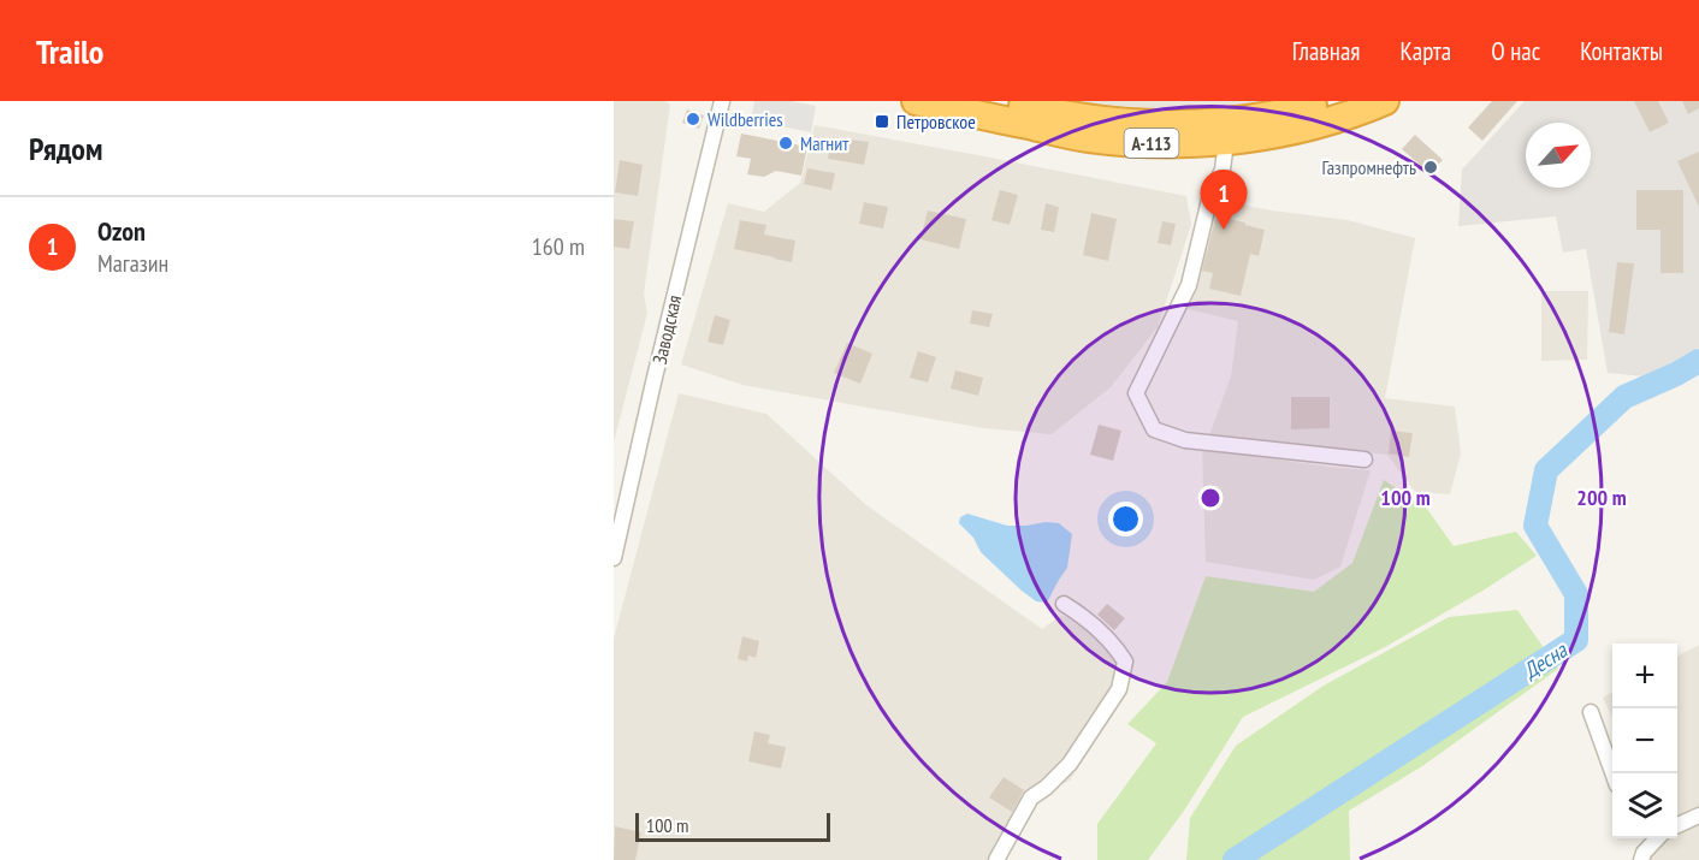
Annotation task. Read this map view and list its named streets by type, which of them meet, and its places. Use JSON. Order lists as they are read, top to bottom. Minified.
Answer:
{"streets":{"highway":["А-113"],"street":["Заводская"]},"water":["Десна"],"places":{"other":["Wildberries","Магнит","Газпромнефть"],"transit":["Петровское"]},"scale_bar":"100 m","north":"top right","page":{"header":"Trailo","nav":["Главная","Карта","О нас","Контакты"],"heading":"Рядом","pins":"1","list":[{"mark":"1","name":"Ozon","note":"Магазин","value":"160 m"}],"map_buttons":["+","−"],"scale":"100 m"},"rings":["100 m","200 m"]}
